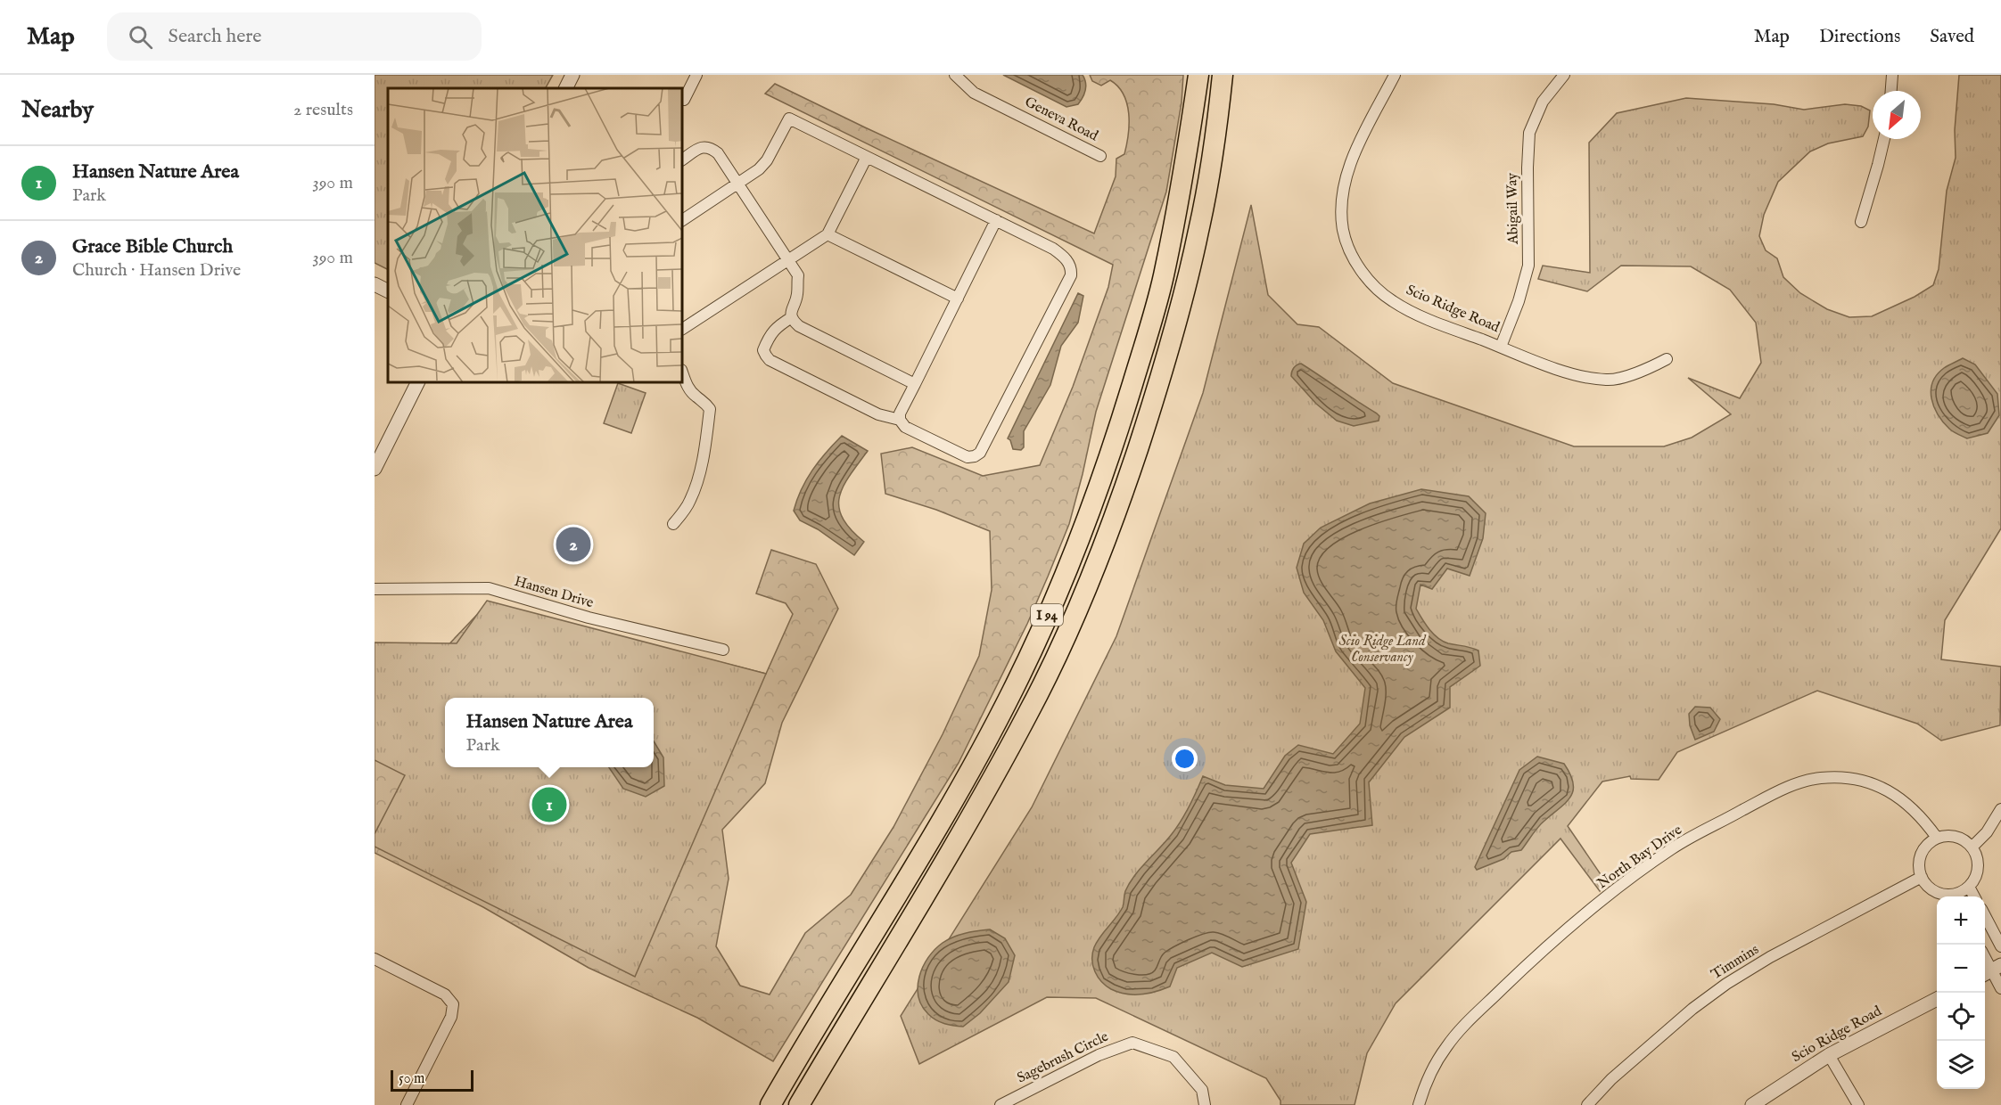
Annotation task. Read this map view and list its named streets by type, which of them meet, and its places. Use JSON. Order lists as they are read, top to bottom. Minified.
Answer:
{"streets":{"highway":["I 94"],"street":["Geneva Road","Abigail Way","Scio Ridge Road","Hansen Drive","North Bay Drive","Timmins","Sagebrush Circle"]},"crossings":[["Abigail Way","Scio Ridge Road"]],"parks":["Scio Ridge Land Conservancy"],"scale_bar":"50 m","north":"bottom left","page":{"header":"Map","search":"Search here","nav":["Map","Directions","Saved"],"heading":["Nearby","2 results"],"list":[{"mark":"1","name":"Hansen Nature Area","note":"Park","value":"390 m"},{"mark":"2","name":"Grace Bible Church","note":"Church · Hansen Drive","value":"390 m"}],"pins":["2","1"],"popup":["Hansen Nature Area","Park"],"map_buttons":["+","−"],"scale":"50 m"}}
